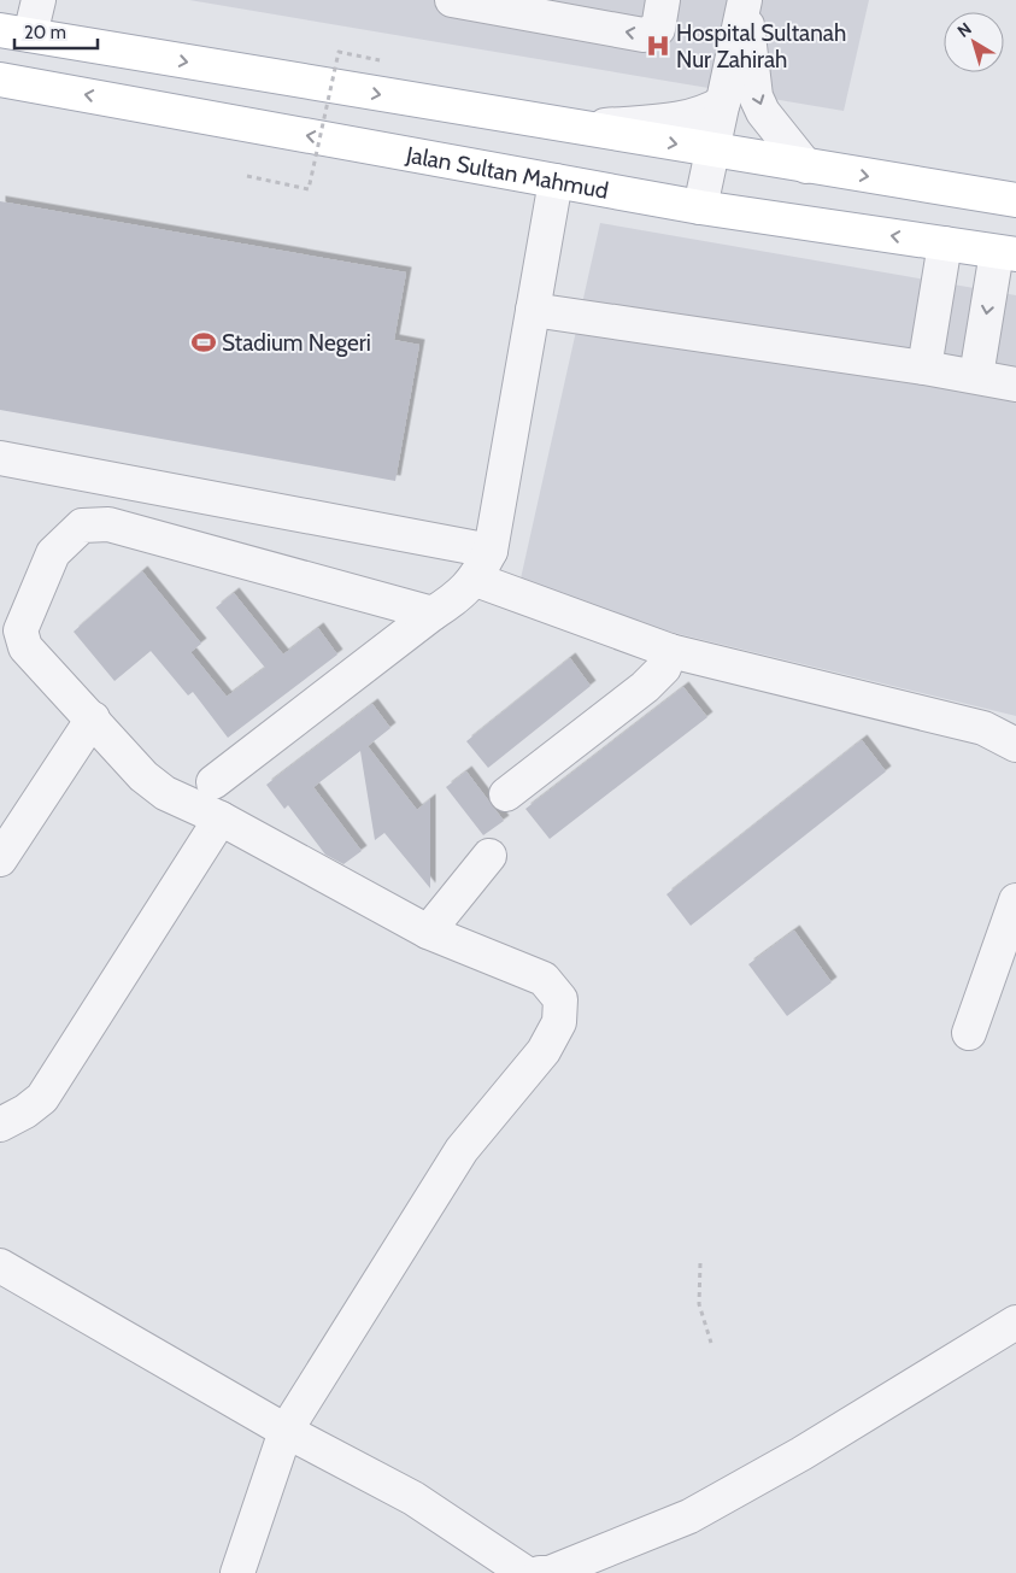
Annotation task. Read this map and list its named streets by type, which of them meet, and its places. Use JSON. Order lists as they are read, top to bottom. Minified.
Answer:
{"streets":{"main road":["Jalan Sultan Mahmud"]},"places":{"hospital":["Hospital Sultanah Nur Zahirah"],"sports":["Stadium Negeri"]},"scale_bar":"20 m","north":"top left"}
